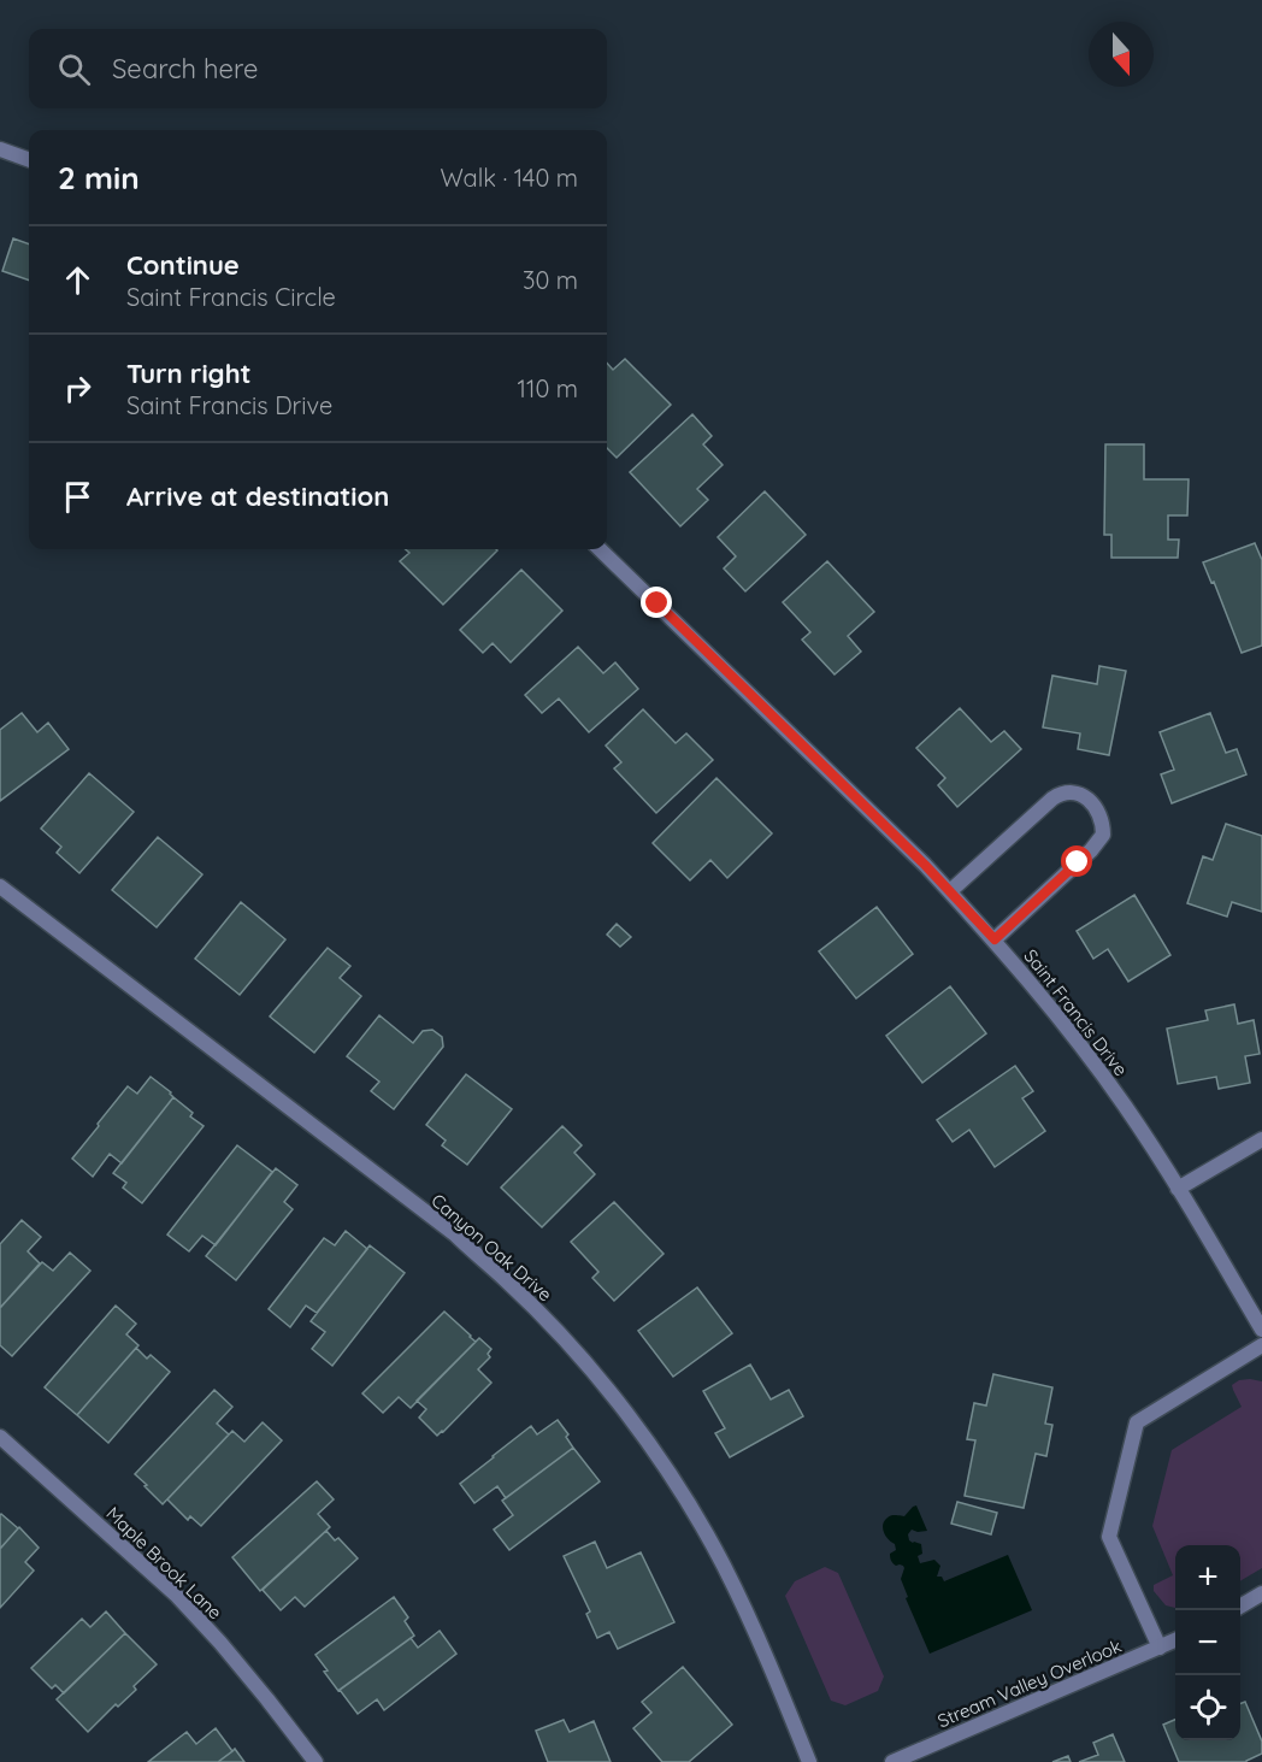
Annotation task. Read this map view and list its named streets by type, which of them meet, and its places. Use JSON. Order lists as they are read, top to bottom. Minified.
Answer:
{"streets":{"street":["Saint Francis Drive","Canyon Oak Drive","Maple Brook Lane","Stream Valley Overlook"]},"north":"bottom","page":{"search":"Search here","heading":["2 min","Walk · 140 m"],"list":[["Continue","Saint Francis Circle","30 m"],["Turn right","Saint Francis Drive","110 m"],"Arrive at destination"],"map_buttons":["+","−"]}}
